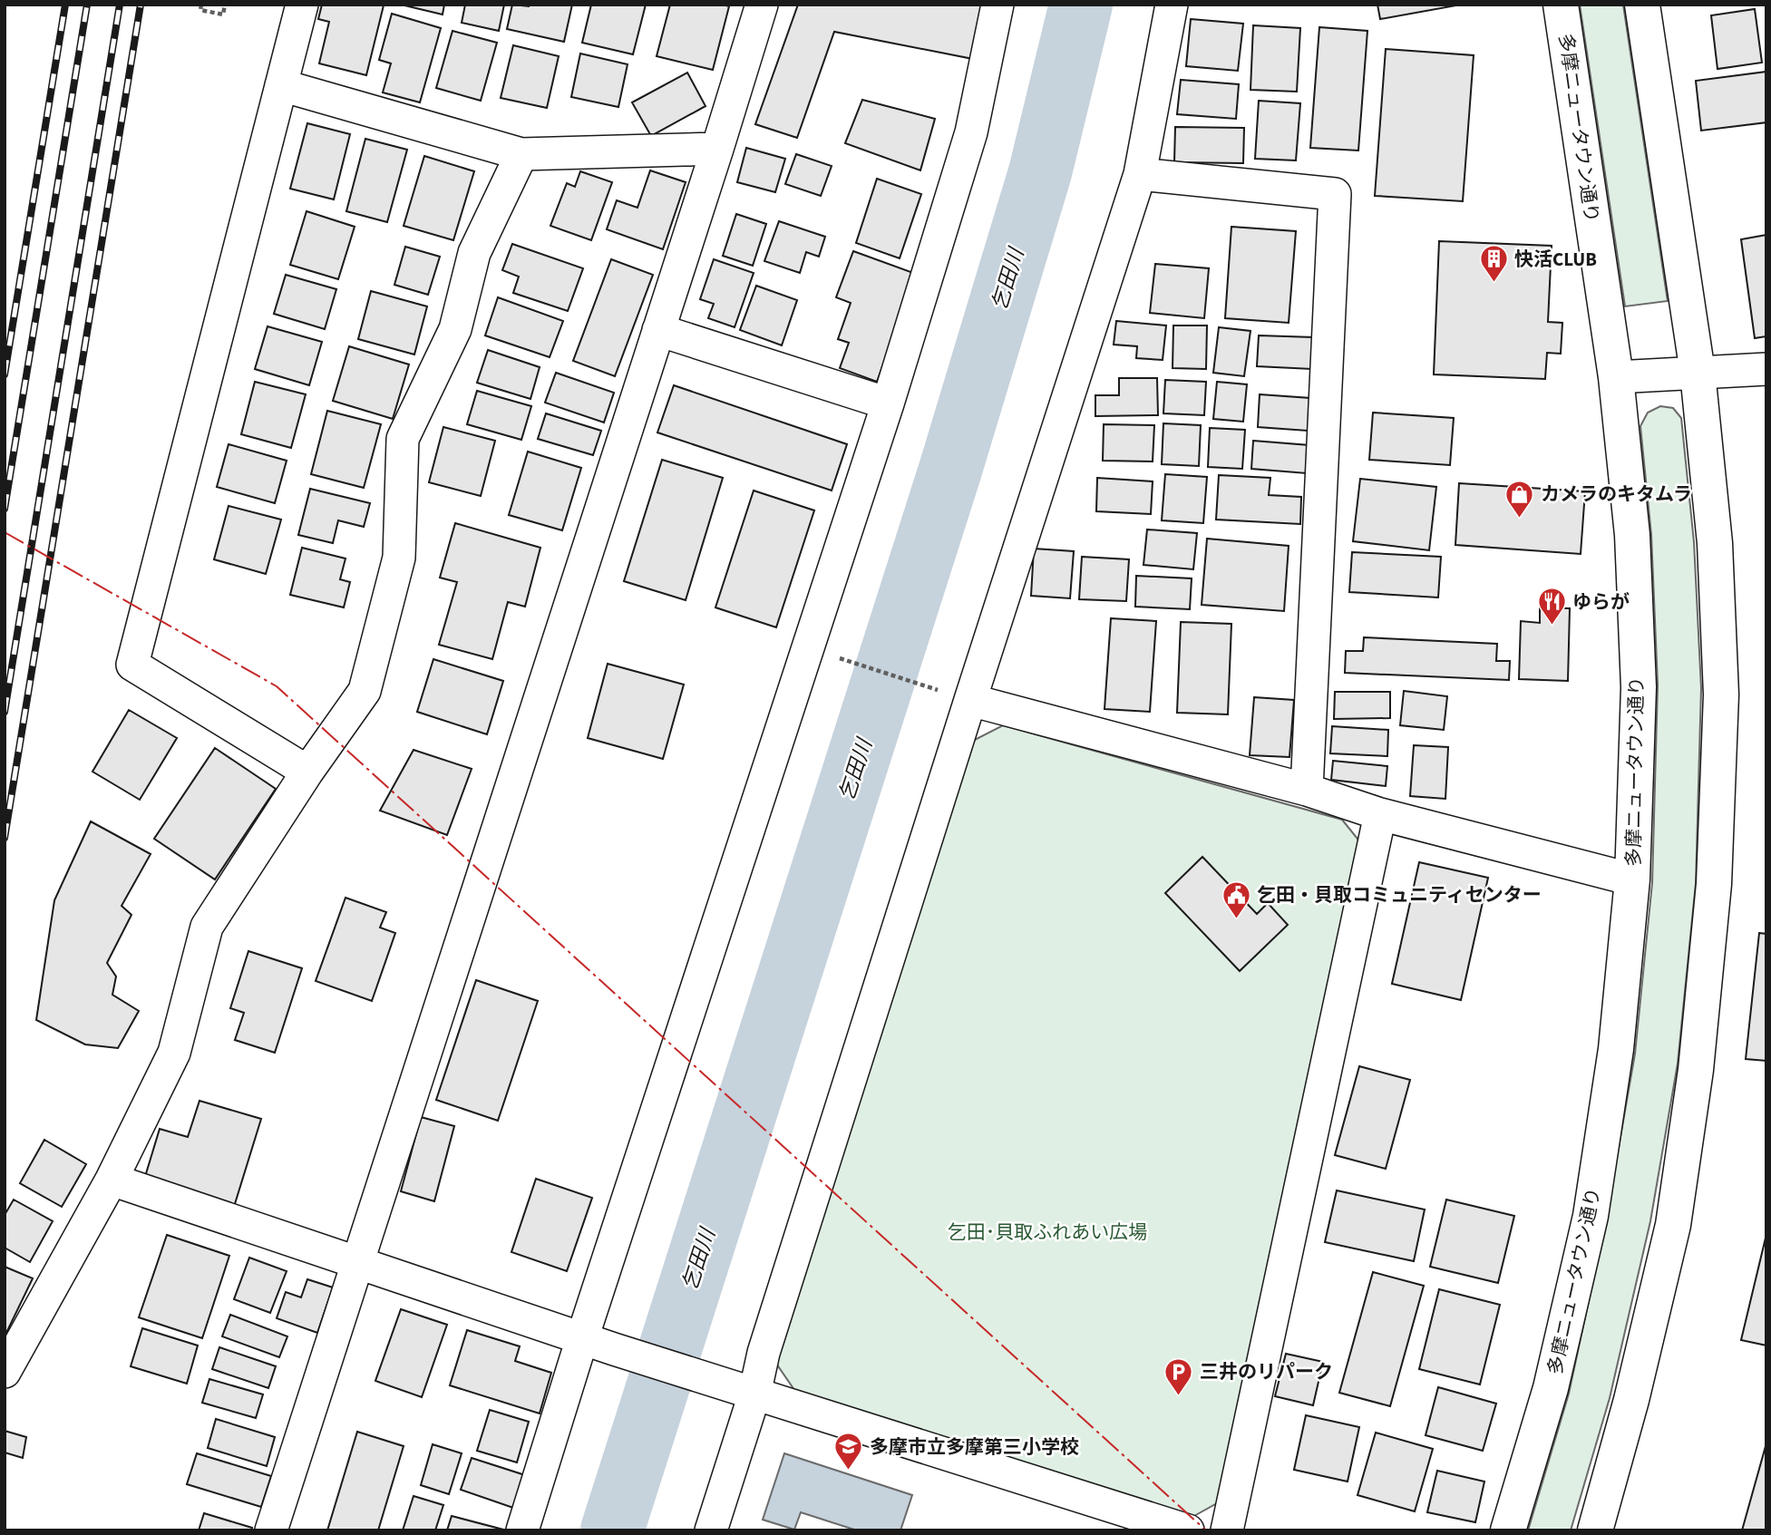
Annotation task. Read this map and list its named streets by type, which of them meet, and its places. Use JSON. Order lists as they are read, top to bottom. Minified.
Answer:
{"streets":{"main road":["多摩ニュータウン通り"]},"water":["乞田川"],"parks":["乞田･貝取ふれあい広場"],"places":{"building":["快活CLUB"],"shop":["カメラのキタムラ"],"restaurant":["ゆらが"],"public building":["乞田・貝取コミュニティセンター"],"parking":["三井のリパーク"],"school or university":["多摩市立多摩第三小学校"]}}
